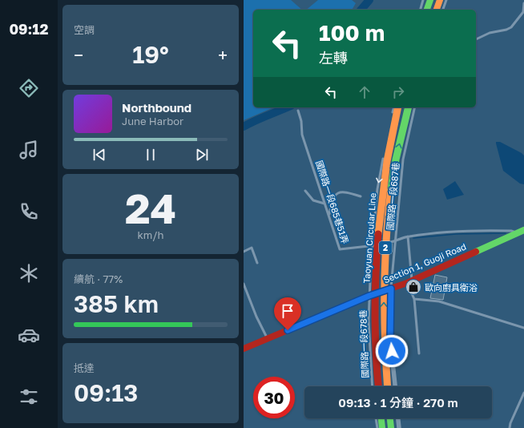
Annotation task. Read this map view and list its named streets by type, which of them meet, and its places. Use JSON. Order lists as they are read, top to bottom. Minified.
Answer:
{"streets":{"main road":["Taoyuan Circular Line","2","Section 1, Guoji Road"],"lane":["國際路一段687巷","國際路一段685巷51弄","國際路一段678巷"]},"crossings":[["國際路一段687巷","國際路一段685巷51弄"],["國際路一段687巷","Section 1, Guoji Road"],["國際路一段685巷51弄","Section 1, Guoji Road"],["國際路一段685巷51弄","國際路一段678巷"],["Section 1, Guoji Road","國際路一段678巷"]],"one_way":["國際路一段678巷"],"places":{"shop":["歐向廚具衛浴"]},"page":{"tabs":"09:12","tile":["空調",["24","km/h"],["續航 · 77%","385 km"],["抵達","09:13"]],"turn":["100 m","左轉"],"heat":["−","19°","+"],"song":["Northbound","June Harbor"],"limit":"30","trip":"09:13 · 1 分鐘 · 270 m"}}
